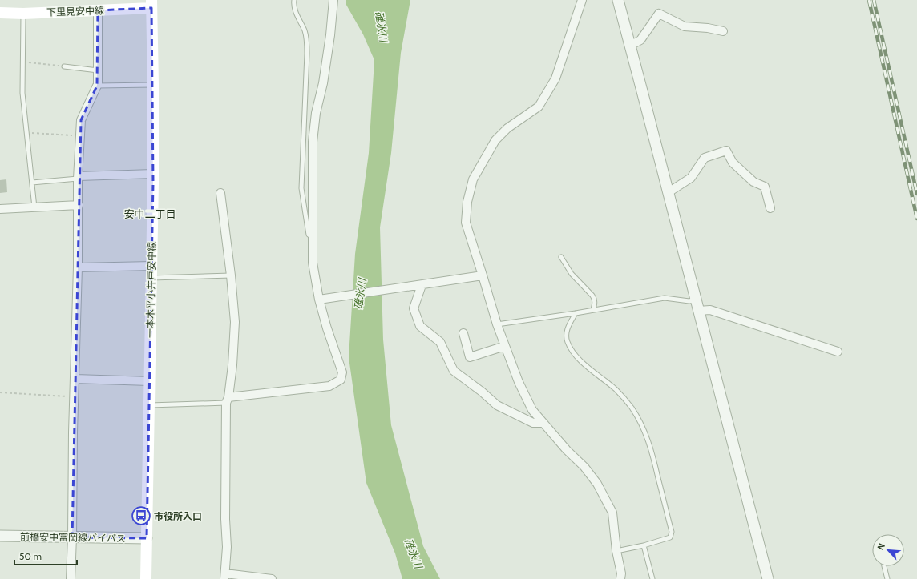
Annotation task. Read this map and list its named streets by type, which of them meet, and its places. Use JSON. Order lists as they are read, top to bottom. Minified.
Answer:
{"streets":{"main road":["下里見安中線","一本木平小井戸安中線"],"street":["前橋安中富岡線バイパス"]},"crossings":[["下里見安中線","一本木平小井戸安中線"],["一本木平小井戸安中線","前橋安中富岡線バイパス"]],"districts":["安中二丁目"],"water":["碓氷川"],"places":{"bus stop":["市役所入口"]},"scale_bar":"50 m","north":"top left"}
